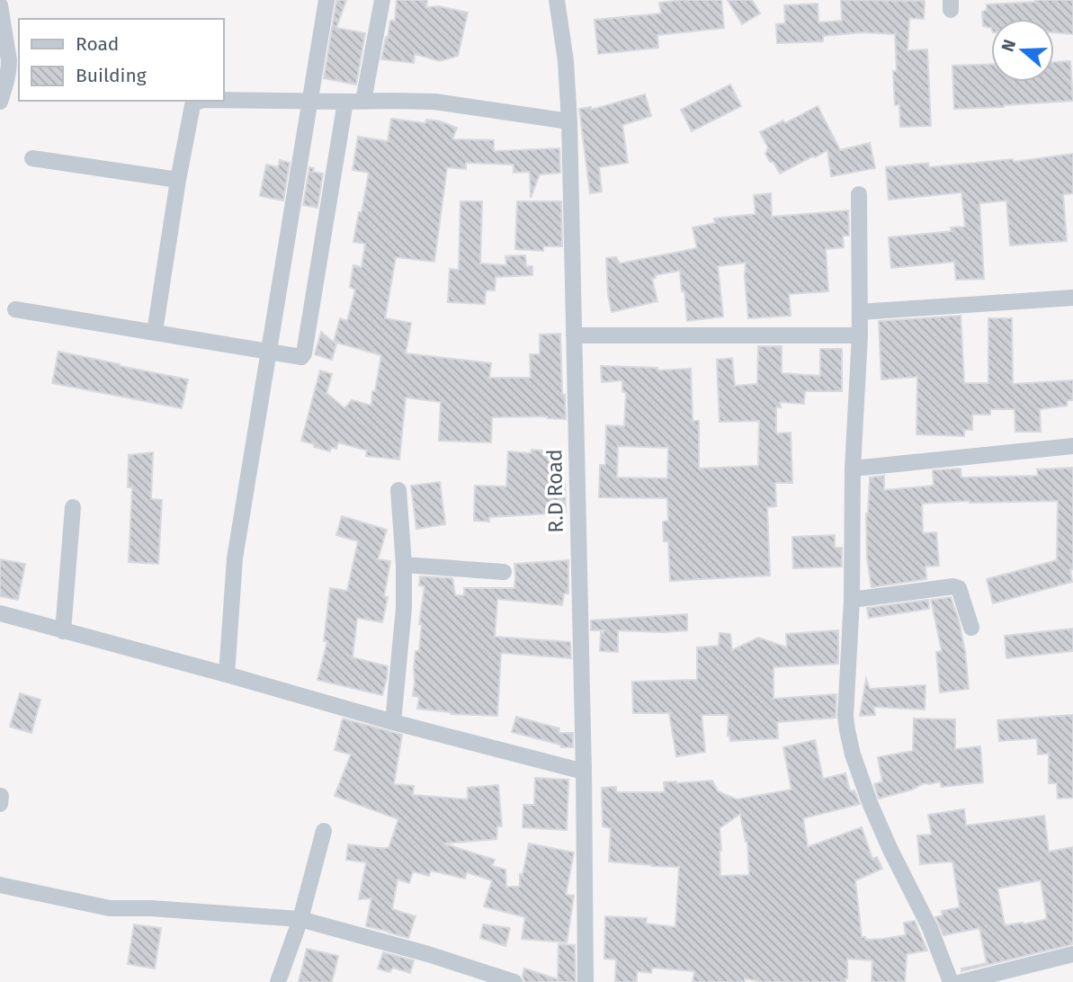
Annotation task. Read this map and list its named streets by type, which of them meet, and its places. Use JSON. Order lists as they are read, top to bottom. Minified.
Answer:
{"streets":{"street":["R.D Road"]},"legend":["Road","Building"],"north":"left"}
